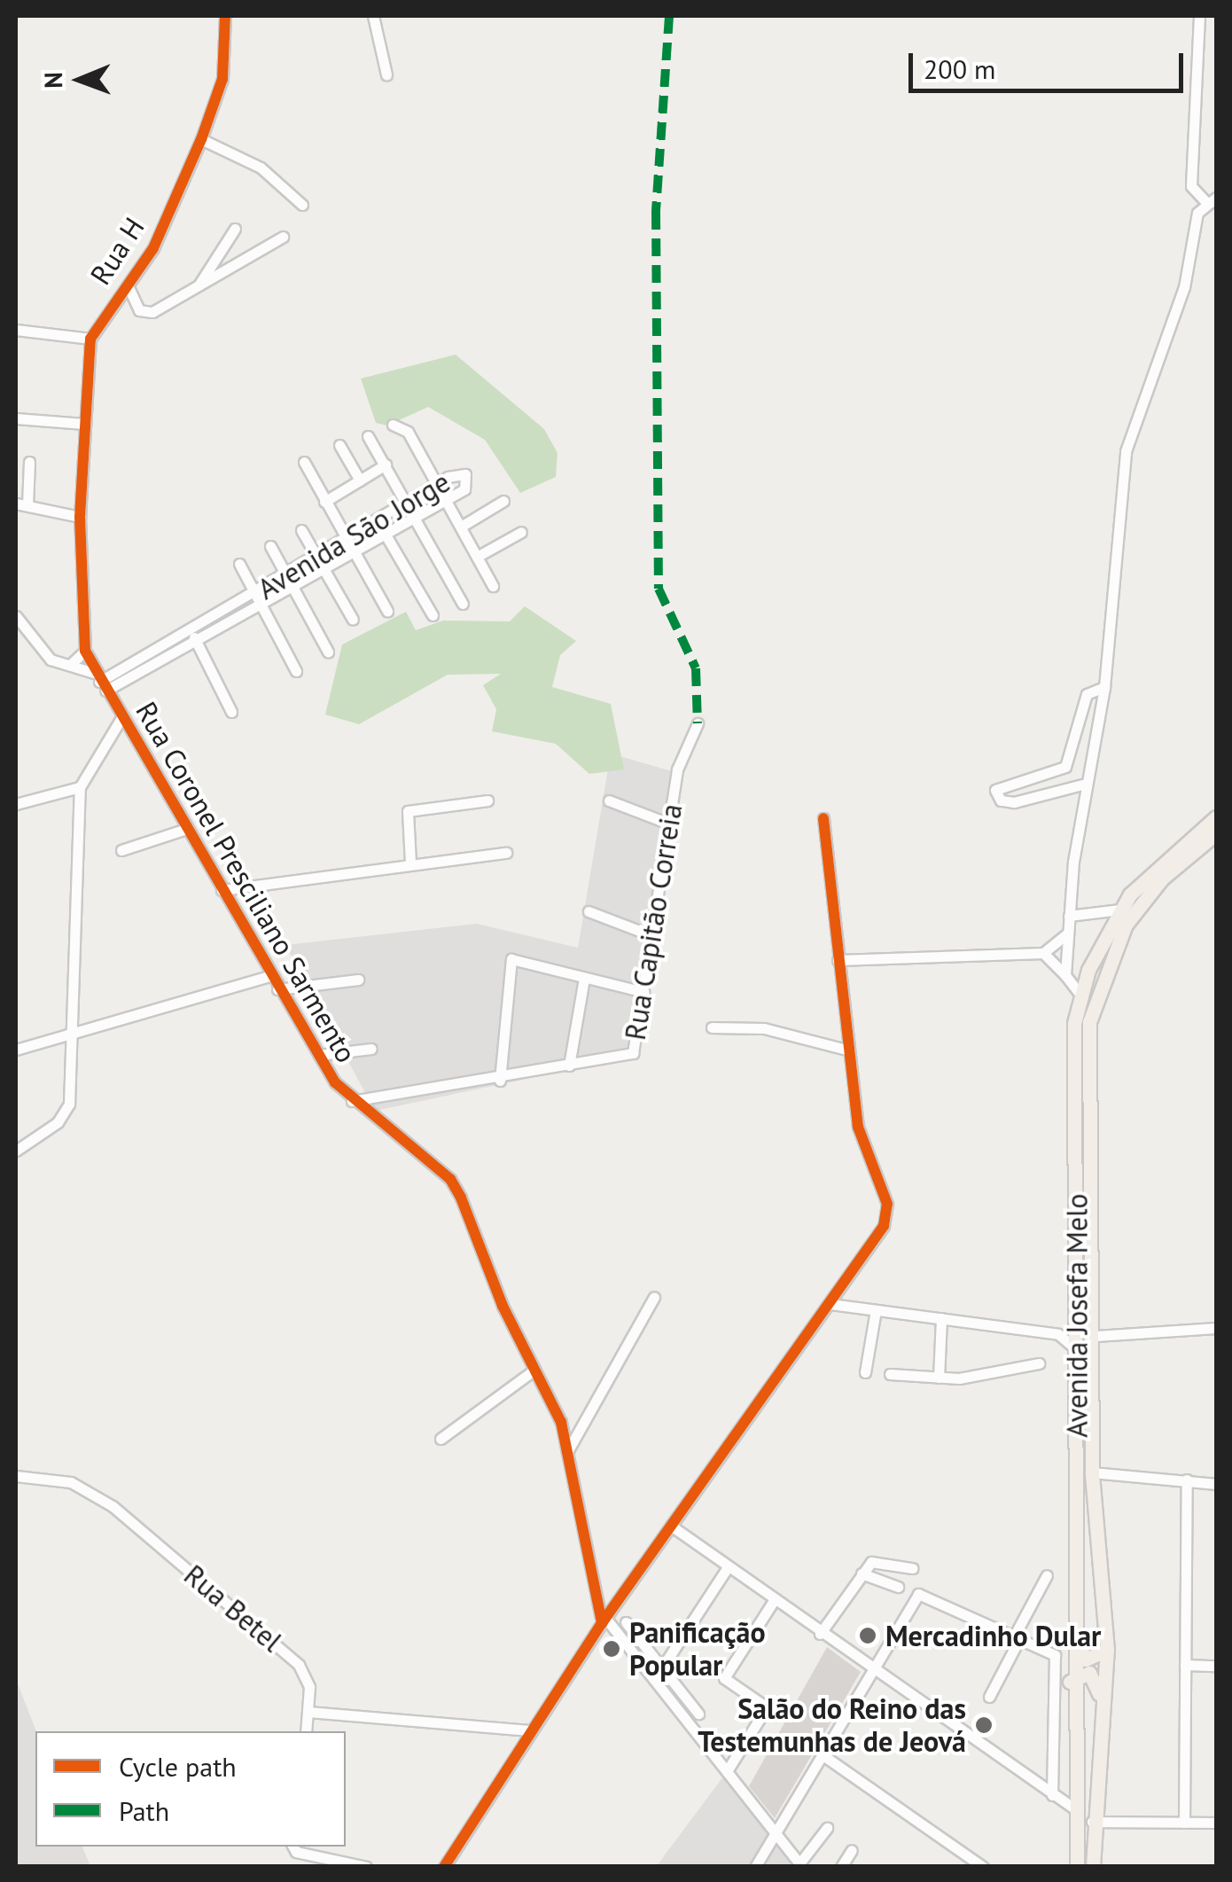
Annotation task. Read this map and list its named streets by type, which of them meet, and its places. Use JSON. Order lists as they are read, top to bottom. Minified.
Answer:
{"streets":{"main road":["Avenida Josefa Melo"],"street":["Rua H","Avenida São Jorge","Rua Coronel Presciliano Sarmento","Rua Capitão Correia","Rua Betel"]},"crossings":[["Avenida São Jorge","Rua Coronel Presciliano Sarmento"],["Rua Coronel Presciliano Sarmento","Rua Capitão Correia"]],"places":["Mercadinho Dular","Panificação Popular","Salão do Reino das Testemunhas de Jeová"],"legend":["Cycle path","Path"],"scale_bar":"200 m","north":"left"}
